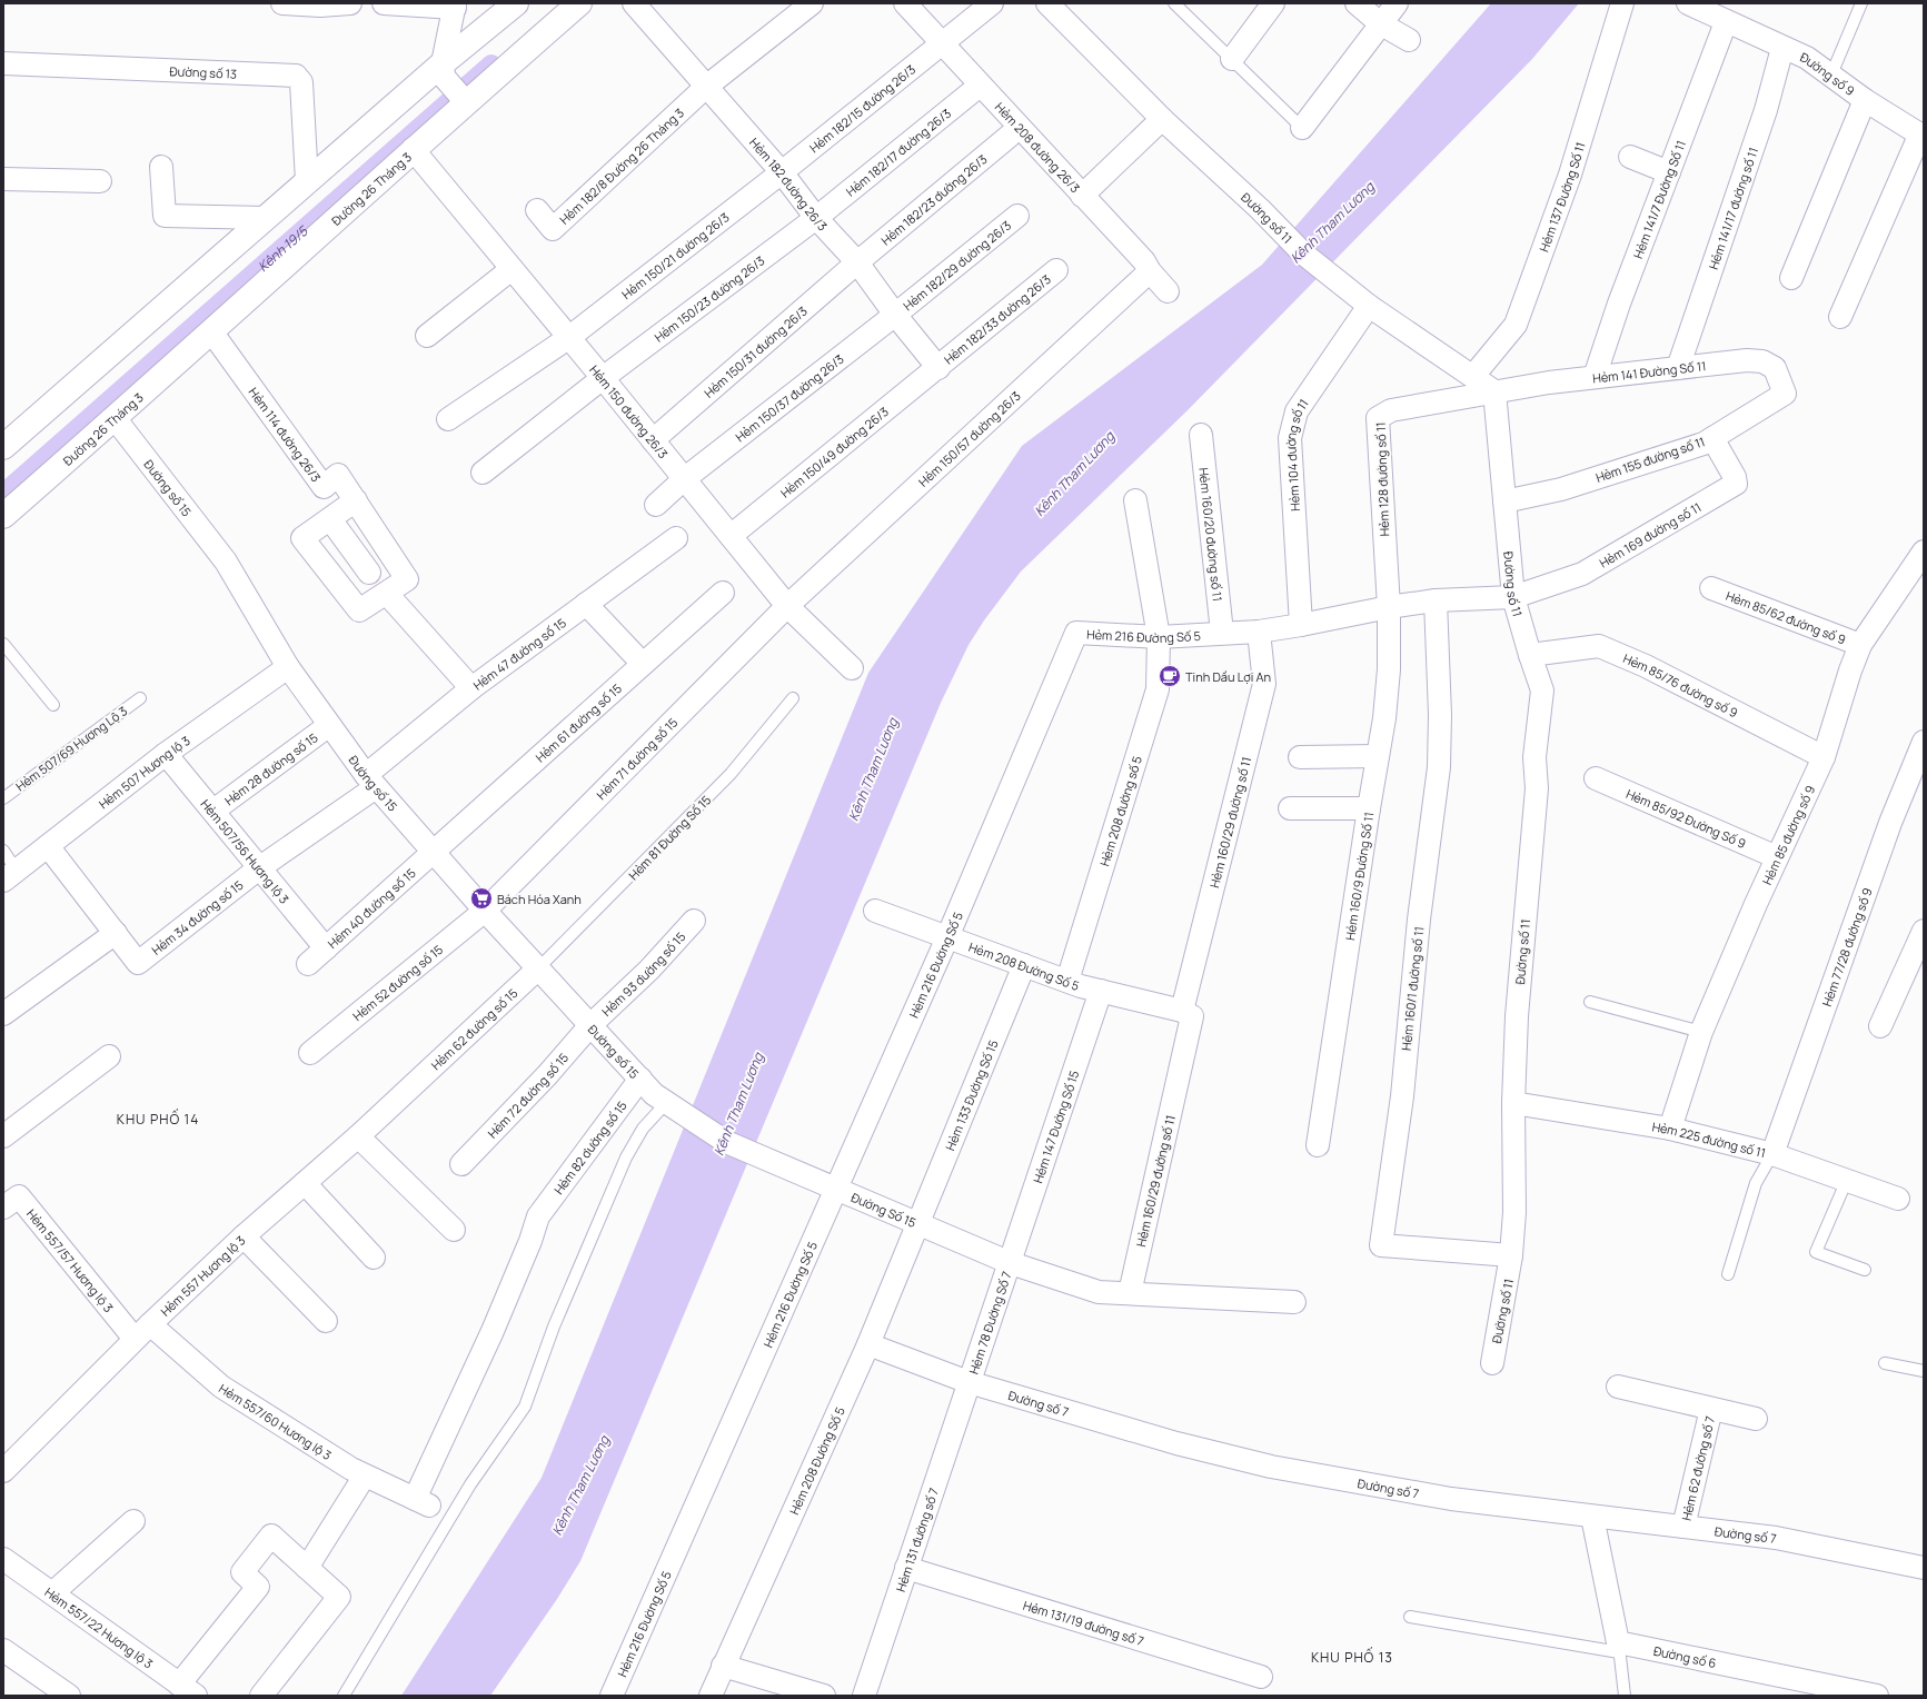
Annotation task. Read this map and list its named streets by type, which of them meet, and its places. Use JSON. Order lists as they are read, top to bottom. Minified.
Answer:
{"streets":{"street":["Đường số 13","Đường số 9","Hẻm 182/15 đường 26/3","Hẻm 208 đường 26/3","Hẻm 182/17 đường 26/3","Hẻm 182/8 Đường 26 Tháng 3","Hẻm 182 đường 26/3","Đường 26 Tháng 3","Hẻm 137 Đường Số 11","Hẻm 182/23 đường 26/3","Hẻm 141/7 Đường Số 11","Hẻm 141/17 đường số 11","Đường số 11","Hẻm 150/21 đường 26/3","Hẻm 182/29 đường 26/3","Hẻm 150/23 đường 26/3","Hẻm 182/33 đường 26/3","Hẻm 150/31 đường 26/3","Hẻm 141 Đường Số 11","Hẻm 150/37 đường 26/3","Hẻm 150 đường 26/3","Hẻm 114 đường 26/3","Hẻm 150/57 đường 26/3","Hẻm 150/49 đường 26/3","Hẻm 104 đường số 11","Hẻm 155 đường số 11","Hẻm 128 đường số 11","Đường số 15","Hẻm 160/20 đường số 11","Hẻm 169 đường số 11","Hẻm 85/62 đường số 9","Hẻm 216 Đường Số 5","Hẻm 47 đường số 15","Hẻm 85/76 đường số 9","Hẻm 61 đường số 15","Hẻm 71 đường số 15","Hẻm 28 đường số 15","Hẻm 507 Hương lộ 3","Hẻm 208 đường số 5","Hẻm 85/92 Đường Số 9","Hẻm 160/29 đường số 11","Hẻm 85 đường số 9","Hẻm 507/56 Hương lộ 3","Hẻm 160/9 Đường Số 11","Hẻm 40 đường số 15","Hẻm 34 đường số 15","Hẻm 77/28 đường số 9","Hẻm 208 Đường Số 5","Hẻm 93 đường số 15","Hẻm 52 đường số 15","Hẻm 160/1 đường số 11","Hẻm 62 đường số 15","Hẻm 133 Đường Số 15","Hẻm 72 đường số 15","Hẻm 147 Đường Số 15","Hẻm 225 đường số 11","Hẻm 82 đường số 15","Đường Số 15","Hẻm 557/57 Hương lộ 3","Hẻm 557 Hương lộ 3","Hẻm 78 Đường Số 7","Đường số 7","Hẻm 557/60 Hương lộ 3","Hẻm 62 đường số 7","Hẻm 131 đường số 7","Hẻm 131/19 đường số 7","Hẻm 557/22 Hương lộ 3","Đường số 6"],"lane":["Hẻm 507/69 Hương Lộ 3","Hẻm 81 Đường Số 15"]},"crossings":[["Đường số 9","Hẻm 141/7 Đường Số 11"],["Đường số 9","Hẻm 141/17 đường số 11"],["Hẻm 182/15 đường 26/3","Hẻm 208 đường 26/3"],["Hẻm 182/15 đường 26/3","Hẻm 182 đường 26/3"],["Hẻm 182/15 đường 26/3","Hẻm 150/21 đường 26/3"],["Hẻm 208 đường 26/3","Hẻm 182/17 đường 26/3"],["Hẻm 208 đường 26/3","Hẻm 150/57 đường 26/3"],["Hẻm 182/17 đường 26/3","Hẻm 182 đường 26/3"],["Hẻm 182/17 đường 26/3","Hẻm 150/23 đường 26/3"],["Hẻm 182/8 Đường 26 Tháng 3","Hẻm 182 đường 26/3"],["Hẻm 182 đường 26/3","Hẻm 182/23 đường 26/3"],["Hẻm 182 đường 26/3","Hẻm 150/21 đường 26/3"],["Hẻm 182 đường 26/3","Hẻm 182/29 đường 26/3"],["Hẻm 182 đường 26/3","Hẻm 150/23 đường 26/3"],["Hẻm 182 đường 26/3","Hẻm 182/33 đường 26/3"],["Hẻm 182 đường 26/3","Hẻm 150/31 đường 26/3"],["Hẻm 182 đường 26/3","Hẻm 150/37 đường 26/3"],["Hẻm 182 đường 26/3","Hẻm 150/49 đường 26/3"],["Đường 26 Tháng 3","Hẻm 150 đường 26/3"],["Đường 26 Tháng 3","Hẻm 114 đường 26/3"],["Đường 26 Tháng 3","Đường số 15"],["Hẻm 137 Đường Số 11","Đường số 11"],["Hẻm 182/23 đường 26/3","Hẻm 150/31 đường 26/3"],["Hẻm 141/7 Đường Số 11","Hẻm 141 Đường Số 11"],["Hẻm 141/17 đường số 11","Hẻm 141 Đường Số 11"],["Đường số 11","Hẻm 141 Đường Số 11"],["Đường số 11","Hẻm 104 đường số 11"],["Đường số 11","Hẻm 155 đường số 11"],["Đường số 11","Hẻm 128 đường số 11"],["Đường số 11","Hẻm 169 đường số 11"],["Đường số 11","Hẻm 216 Đường Số 5"],["Đường số 11","Hẻm 85/76 đường số 9"],["Đường số 11","Hẻm 160/1 đường số 11"],["Đường số 11","Hẻm 225 đường số 11"],["Hẻm 150/21 đường 26/3","Hẻm 150 đường 26/3"],["Hẻm 182/29 đường 26/3","Hẻm 150/37 đường 26/3"],["Hẻm 150/23 đường 26/3","Hẻm 150 đường 26/3"],["Hẻm 182/33 đường 26/3","Hẻm 150/49 đường 26/3"],["Hẻm 150/31 đường 26/3","Hẻm 150 đường 26/3"],["Hẻm 141 Đường Số 11","Hẻm 155 đường số 11"],["Hẻm 141 Đường Số 11","Hẻm 128 đường số 11"],["Hẻm 150/37 đường 26/3","Hẻm 150 đường 26/3"],["Hẻm 150 đường 26/3","Hẻm 150/57 đường 26/3"],["Hẻm 150 đường 26/3","Hẻm 150/49 đường 26/3"],["Hẻm 150 đường 26/3","Hẻm 71 đường số 15"],["Hẻm 150/57 đường 26/3","Hẻm 71 đường số 15"],["Hẻm 104 đường số 11","Hẻm 216 Đường Số 5"],["Hẻm 155 đường số 11","Hẻm 169 đường số 11"],["Hẻm 128 đường số 11","Hẻm 216 Đường Số 5"],["Hẻm 128 đường số 11","Hẻm 160/9 Đường Số 11"],["Đường số 15","Hẻm 47 đường số 15"],["Đường số 15","Hẻm 61 đường số 15"],["Đường số 15","Hẻm 71 đường số 15"],["Đường số 15","Hẻm 28 đường số 15"],["Đường số 15","Hẻm 507 Hương lộ 3"],["Đường số 15","Hẻm 81 Đường Số 15"],["Đường số 15","Hẻm 40 đường số 15"],["Đường số 15","Hẻm 34 đường số 15"],["Đường số 15","Hẻm 93 đường số 15"],["Đường số 15","Hẻm 52 đường số 15"],["Đường số 15","Hẻm 62 đường số 15"],["Đường số 15","Hẻm 72 đường số 15"],["Đường số 15","Hẻm 82 đường số 15"],["Đường số 15","Đường Số 15"],["Hẻm 160/20 đường số 11","Hẻm 216 Đường Số 5"],["Hẻm 169 đường số 11","Hẻm 216 Đường Số 5"],["Hẻm 85/62 đường số 9","Hẻm 85 đường số 9"],["Hẻm 216 Đường Số 5","Hẻm 208 đường số 5"],["Hẻm 216 Đường Số 5","Hẻm 160/29 đường số 11"],["Hẻm 216 Đường Số 5","Hẻm 160/9 Đường Số 11"],["Hẻm 216 Đường Số 5","Hẻm 208 Đường Số 5"],["Hẻm 216 Đường Số 5","Hẻm 160/1 đường số 11"],["Hẻm 216 Đường Số 5","Đường Số 15"],["Hẻm 47 đường số 15","Hẻm 34 đường số 15"],["Hẻm 85/76 đường số 9","Hẻm 85 đường số 9"],["Hẻm 61 đường số 15","Hẻm 40 đường số 15"],["Hẻm 71 đường số 15","Hẻm 52 đường số 15"],["Hẻm 28 đường số 15","Hẻm 507/56 Hương lộ 3"],["Hẻm 507 Hương lộ 3","Hẻm 507/56 Hương lộ 3"],["Hẻm 507 Hương lộ 3","Hẻm 34 đường số 15"],["Hẻm 208 đường số 5","Hẻm 208 Đường Số 5"],["Hẻm 85/92 Đường Số 9","Hẻm 85 đường số 9"],["Hẻm 160/29 đường số 11","Hẻm 208 Đường Số 5"],["Hẻm 160/29 đường số 11","Đường Số 15"],["Hẻm 85 đường số 9","Hẻm 225 đường số 11"],["Hẻm 81 Đường Số 15","Hẻm 62 đường số 15"],["Hẻm 507/56 Hương lộ 3","Hẻm 40 đường số 15"],["Hẻm 507/56 Hương lộ 3","Hẻm 34 đường số 15"],["Hẻm 77/28 đường số 9","Hẻm 225 đường số 11"],["Hẻm 208 Đường Số 5","Hẻm 133 Đường Số 15"],["Hẻm 208 Đường Số 5","Hẻm 147 Đường Số 15"],["Hẻm 208 Đường Số 5","Đường Số 15"],["Hẻm 208 Đường Số 5","Đường số 7"],["Hẻm 93 đường số 15","Hẻm 72 đường số 15"],["Hẻm 62 đường số 15","Hẻm 557 Hương lộ 3"],["Hẻm 133 Đường Số 15","Đường Số 15"],["Hẻm 147 Đường Số 15","Đường Số 15"],["Hẻm 147 Đường Số 15","Hẻm 78 Đường Số 7"],["Hẻm 82 đường số 15","Hẻm 557/60 Hương lộ 3"],["Đường Số 15","Hẻm 78 Đường Số 7"],["Hẻm 557/57 Hương lộ 3","Hẻm 557 Hương lộ 3"],["Hẻm 557/57 Hương lộ 3","Hẻm 557/60 Hương lộ 3"],["Hẻm 557 Hương lộ 3","Hẻm 557/60 Hương lộ 3"],["Hẻm 78 Đường Số 7","Đường số 7"],["Hẻm 78 Đường Số 7","Hẻm 131 đường số 7"],["Đường số 7","Hẻm 62 đường số 7"],["Đường số 7","Hẻm 131 đường số 7"],["Hẻm 131 đường số 7","Hẻm 131/19 đường số 7"]],"districts":["KHU PHỐ 14","KHU PHỐ 13"],"water":["Kênh Tham Lương","Kênh 19/5"],"places":{"cafe":["Tinh Dầu Lợi An"],"supermarket":["Bách Hóa Xanh"]}}
